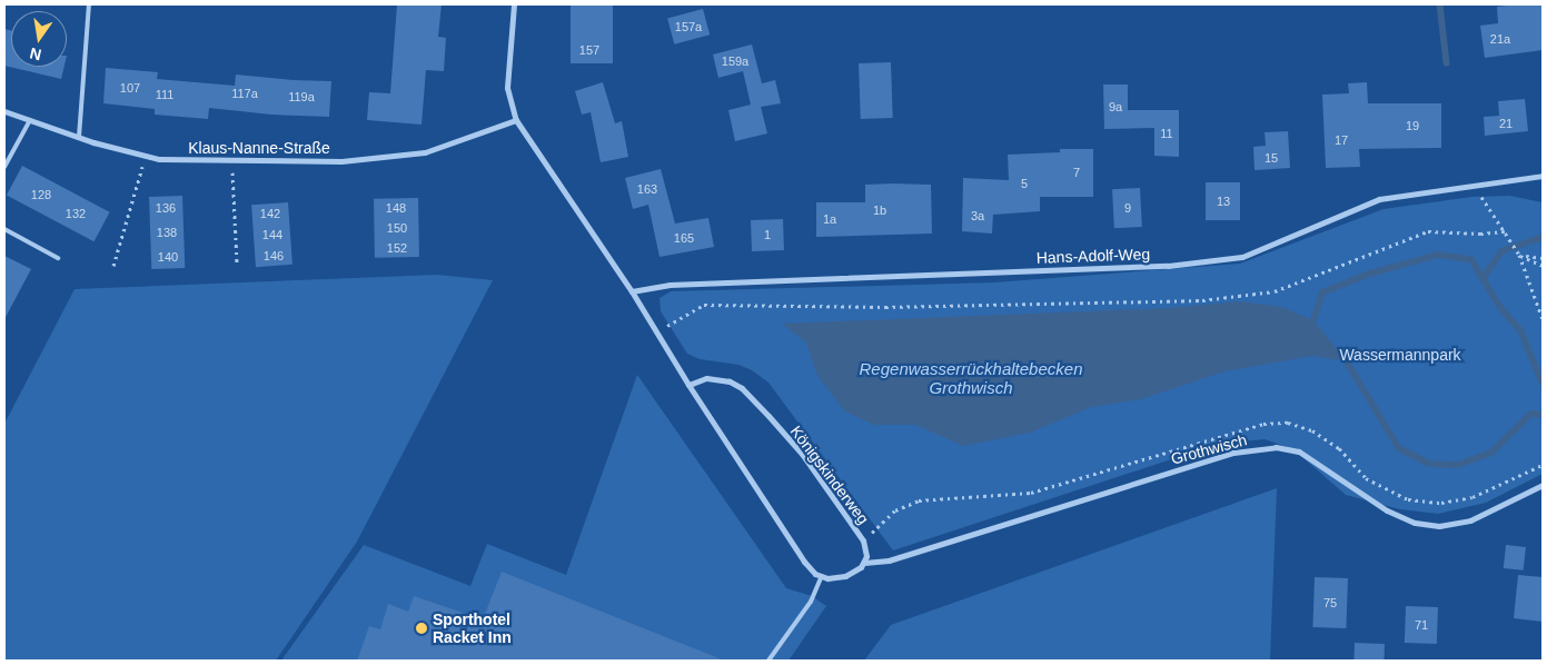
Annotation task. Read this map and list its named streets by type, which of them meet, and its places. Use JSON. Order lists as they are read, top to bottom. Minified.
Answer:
{"streets":{"street":["Klaus-Nanne-Straße","Hans-Adolf-Weg","Grothwisch","Königskinderweg"]},"crossings":[["Grothwisch","Königskinderweg"]],"water":["Regenwasserrückhaltebecken Grothwisch"],"parks":["Wassermannpark"],"places":["Sporthotel Racket Inn"],"house_numbers":["157a","21a","157","159a","107","117a","111","119a","9a","21","19","11","17","15","7","5","163","128","13","136","148","9","1b","132","142","3a","1a","150","138","144","1","165","152","146","140","75","71"],"north":"bottom"}
